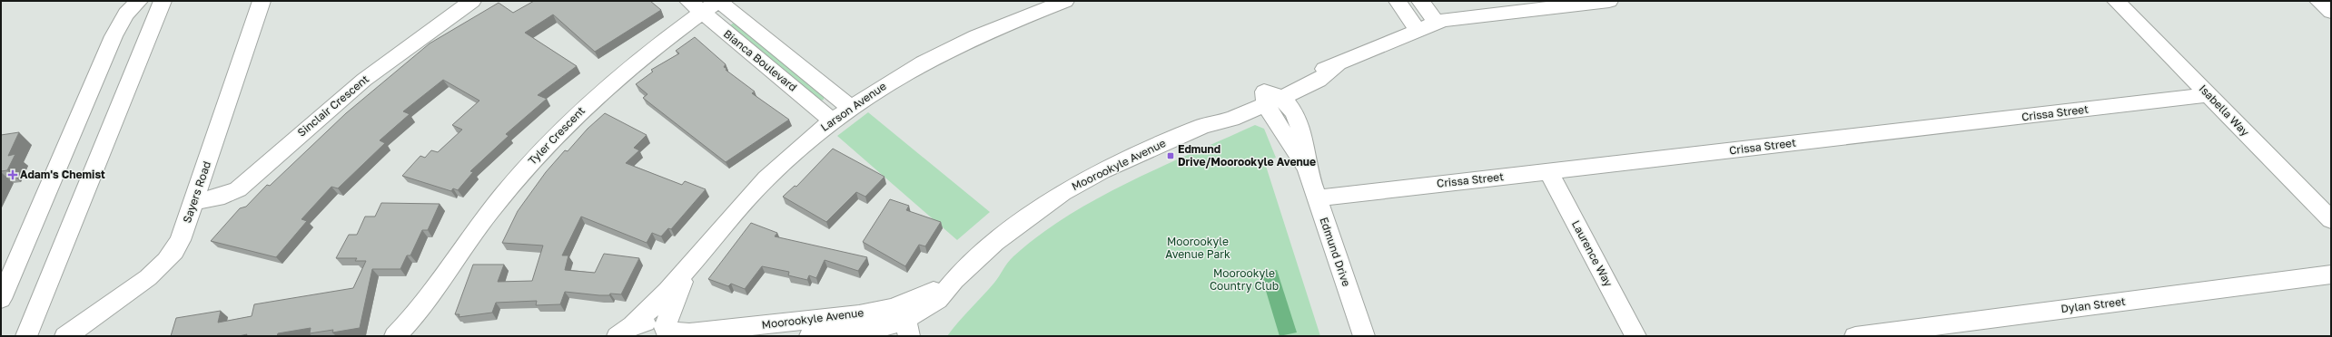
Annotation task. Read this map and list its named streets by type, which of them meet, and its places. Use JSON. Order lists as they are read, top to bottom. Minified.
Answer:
{"streets":{"street":["Bianca Boulevard","Sinclair Crescent","Larson Avenue","Isabella Way","Crissa Street","Tyler Crescent","Moorookyle Avenue","Sayers Road","Edmund Drive","Laurence Way","Dylan Street"]},"crossings":[["Bianca Boulevard","Larson Avenue"],["Bianca Boulevard","Tyler Crescent"],["Sinclair Crescent","Sayers Road"],["Larson Avenue","Moorookyle Avenue"],["Isabella Way","Crissa Street"],["Crissa Street","Edmund Drive"],["Crissa Street","Laurence Way"],["Moorookyle Avenue","Edmund Drive"]],"parks":["Moorookyle Avenue Park","Moorookyle Country Club"],"places":{"transit":["Edmund Drive/Moorookyle Avenue"],"health":["Adam's Chemist"]}}
